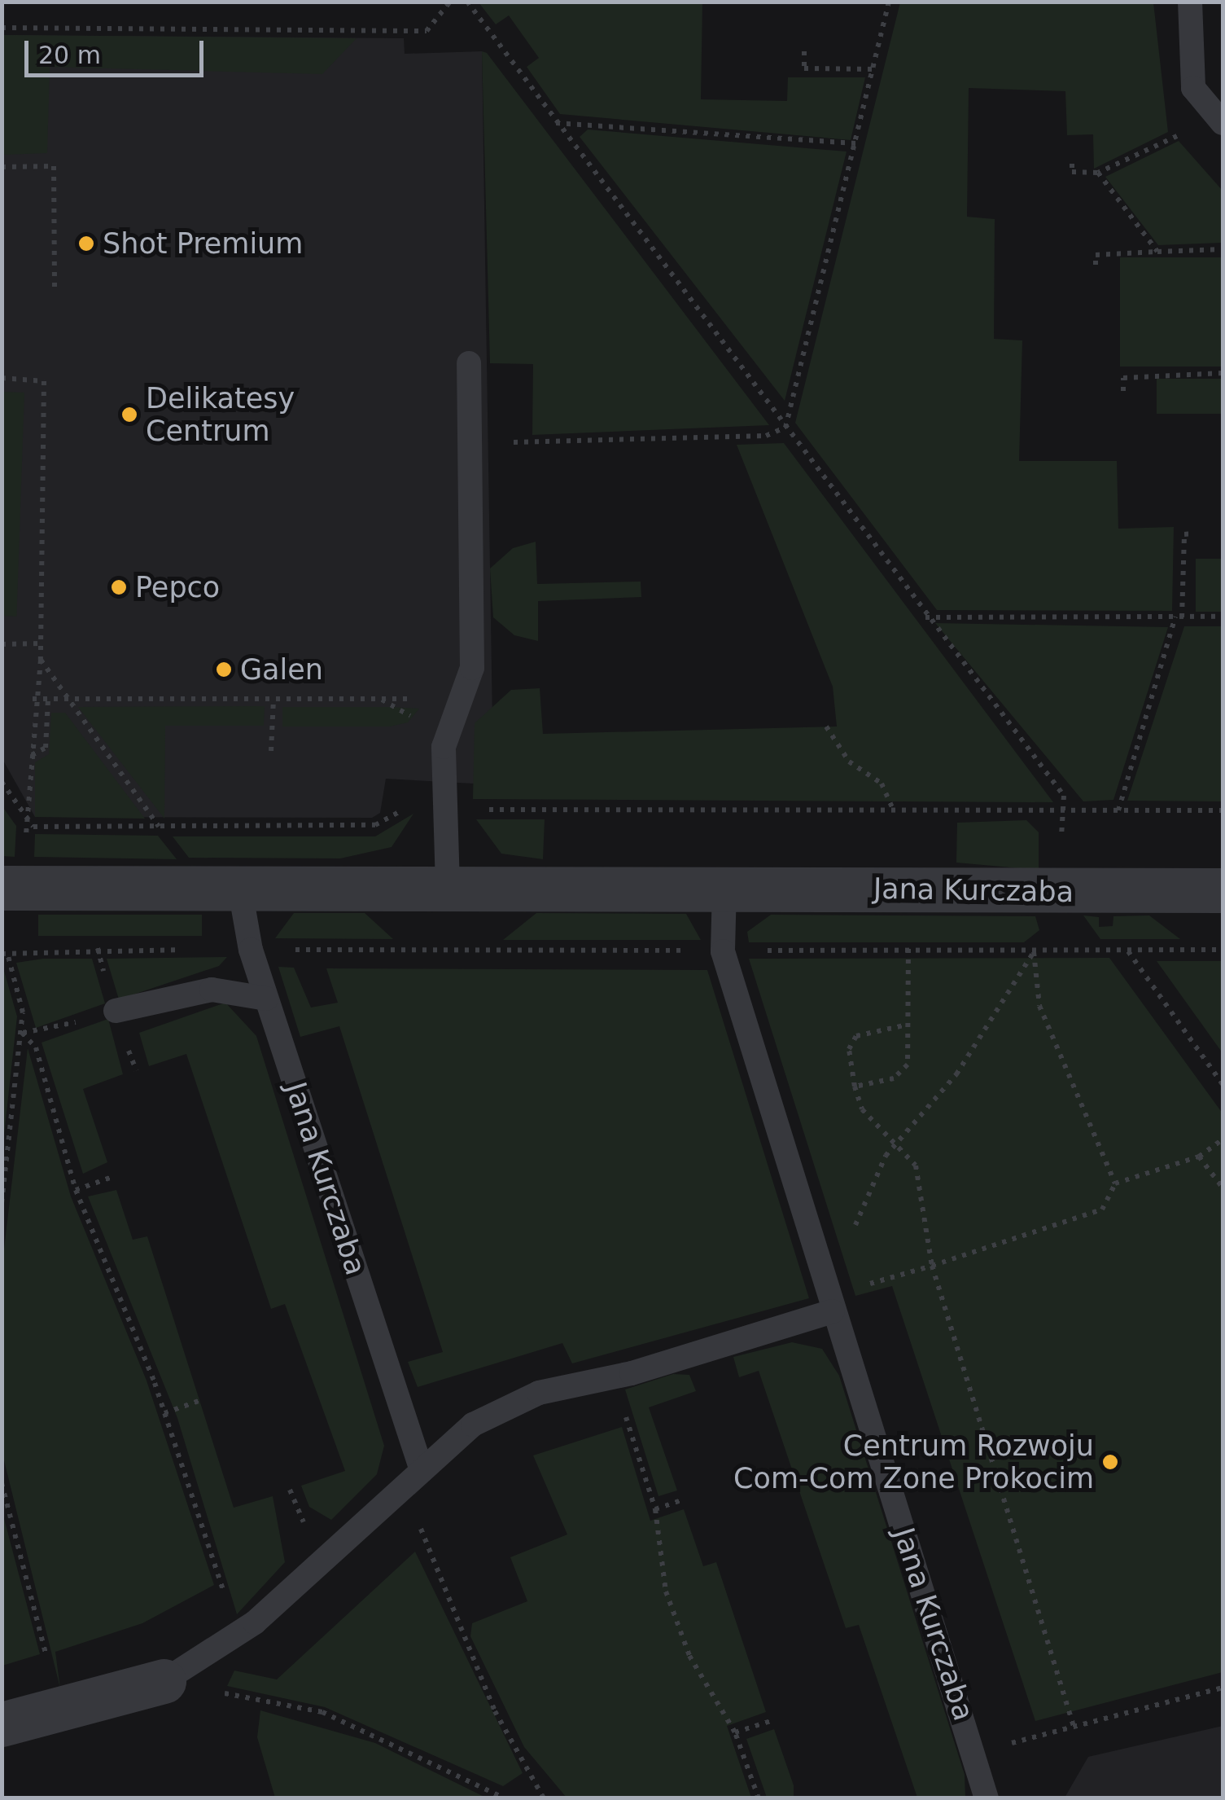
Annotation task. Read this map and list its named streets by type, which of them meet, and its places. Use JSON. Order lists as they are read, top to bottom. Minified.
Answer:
{"streets":{"street":["Jana Kurczaba"]},"places":["Shot Premium","Delikatesy Centrum","Pepco","Galen","Centrum Rozwoju Com-Com Zone Prokocim"],"scale_bar":"20 m"}
